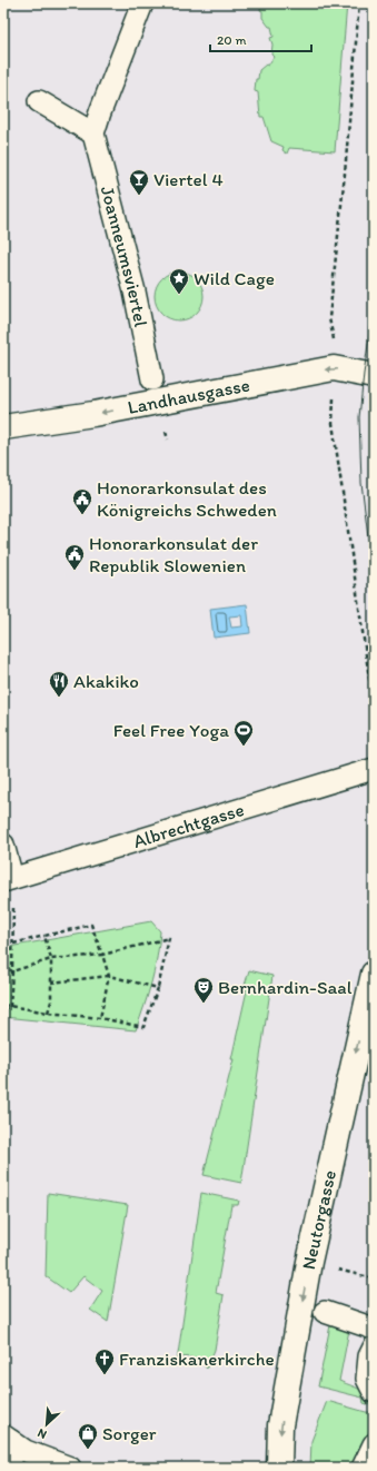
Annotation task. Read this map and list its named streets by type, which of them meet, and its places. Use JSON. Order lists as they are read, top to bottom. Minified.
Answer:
{"streets":{"street":["Joanneumsviertel","Landhausgasse","Albrechtgasse","Neutorgasse"]},"one_way":["Landhausgasse","Neutorgasse"],"places":{"bar":["Viertel 4"],"place":["Wild Cage"],"public building":["Honorarkonsulat des Königreichs Schweden","Honorarkonsulat der Republik Slowenien"],"restaurant":["Akakiko"],"sports":["Feel Free Yoga"],"theatre":["Bernhardin-Saal"],"church":["Franziskanerkirche"],"shop":["Sorger"]},"scale_bar":"20 m","north":"bottom left"}
